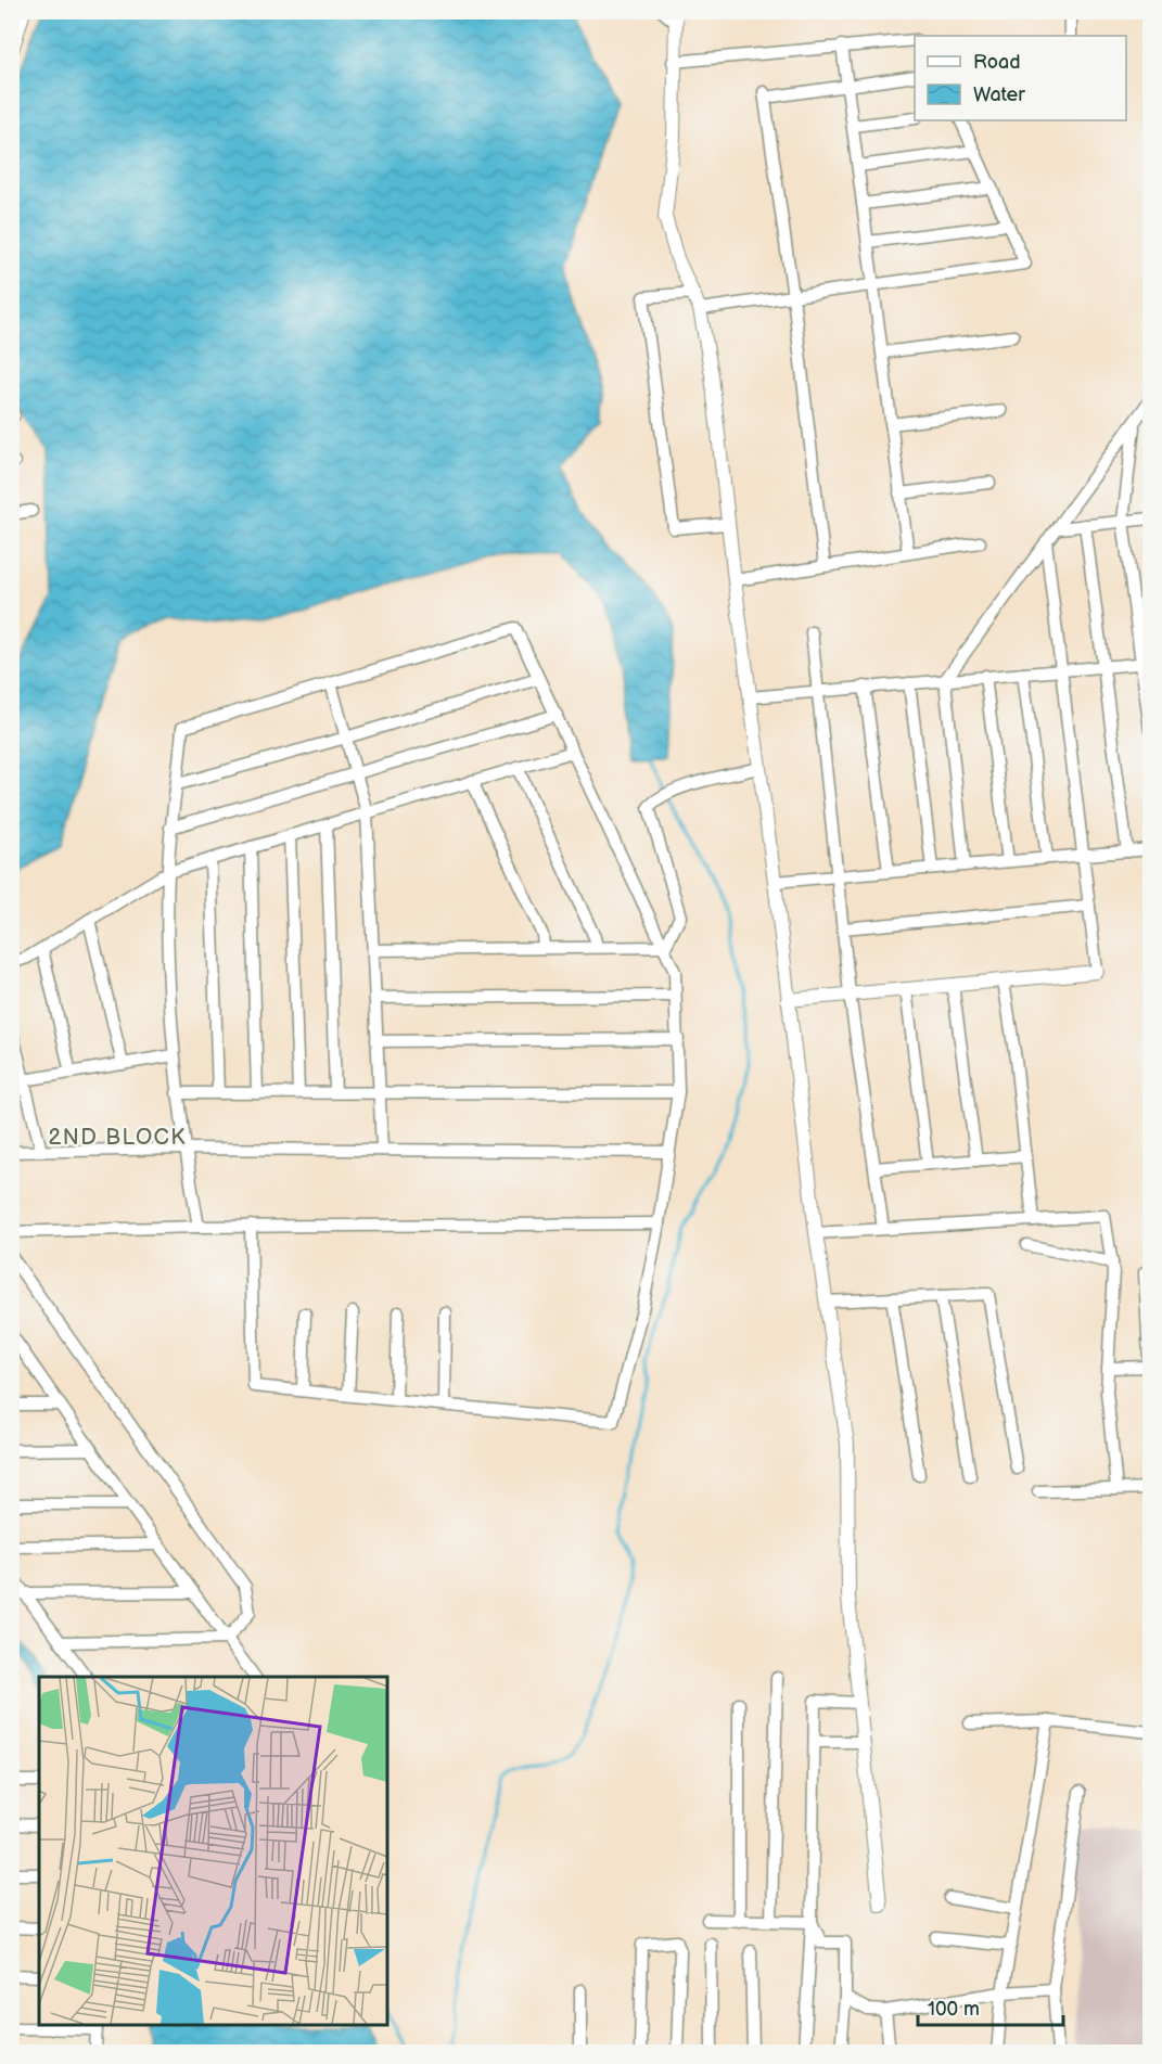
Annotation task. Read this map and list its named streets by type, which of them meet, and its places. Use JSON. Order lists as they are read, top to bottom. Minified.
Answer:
{"districts":["2ND BLOCK"],"legend":["Road","Water"],"scale_bar":"100 m"}
